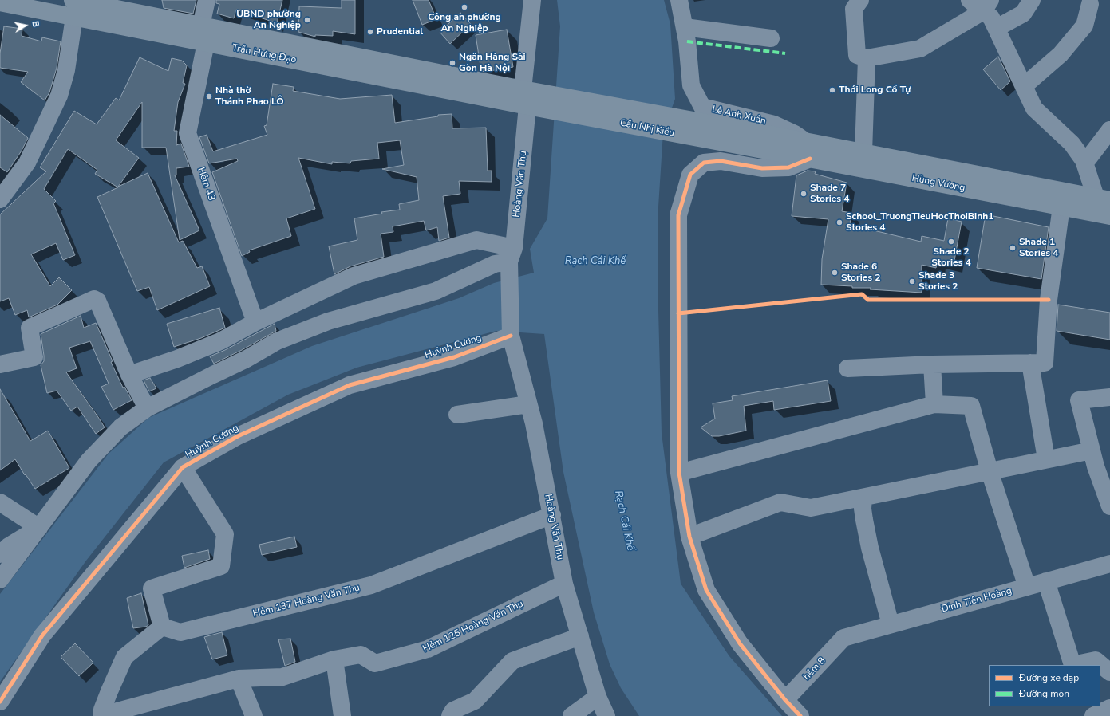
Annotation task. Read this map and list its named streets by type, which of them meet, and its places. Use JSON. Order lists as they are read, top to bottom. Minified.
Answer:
{"streets":{"highway":["Trần Hưng Đạo","Cầu Nhị Kiều","Hùng Vương"],"street":["Lê Anh Xuân","Hẻm 43","Hoàng Văn Thụ","Huỳnh Cương","Đinh Tiên Hoàng","Hẻm 137 Hoàng Văn Thụ","Hẻm 125 Hoàng Văn Thụ","hẻm 8"]},"crossings":[["Trần Hưng Đạo","Cầu Nhị Kiều"],["Trần Hưng Đạo","Hẻm 43"],["Trần Hưng Đạo","Hoàng Văn Thụ"],["Lê Anh Xuân","Hùng Vương"],["Cầu Nhị Kiều","Hùng Vương"],["Cầu Nhị Kiều","Hoàng Văn Thụ"],["Hoàng Văn Thụ","Huỳnh Cương"],["Hoàng Văn Thụ","Hẻm 137 Hoàng Văn Thụ"],["Hoàng Văn Thụ","Hẻm 125 Hoàng Văn Thụ"],["Đinh Tiên Hoàng","hẻm 8"]],"water":["Rạch Cái Khế"],"places":["Công an phường An Nghiệp","UBND phường An Nghiệp","Prudential","Ngân Hàng Sài Gòn Hà Nội","Thới Long Cổ Tự","Nhà thờ Thánh Phao LÔ","Shade 7 Stories 4","School_TruongTieuHocThoiBinh1 Stories 4","Shade 2 Stories 4","Shade 1 Stories 4","Shade 6 Stories 2","Shade 3 Stories 2"],"legend":["Đường xe đạp","Đường mòn"],"north":"right"}
